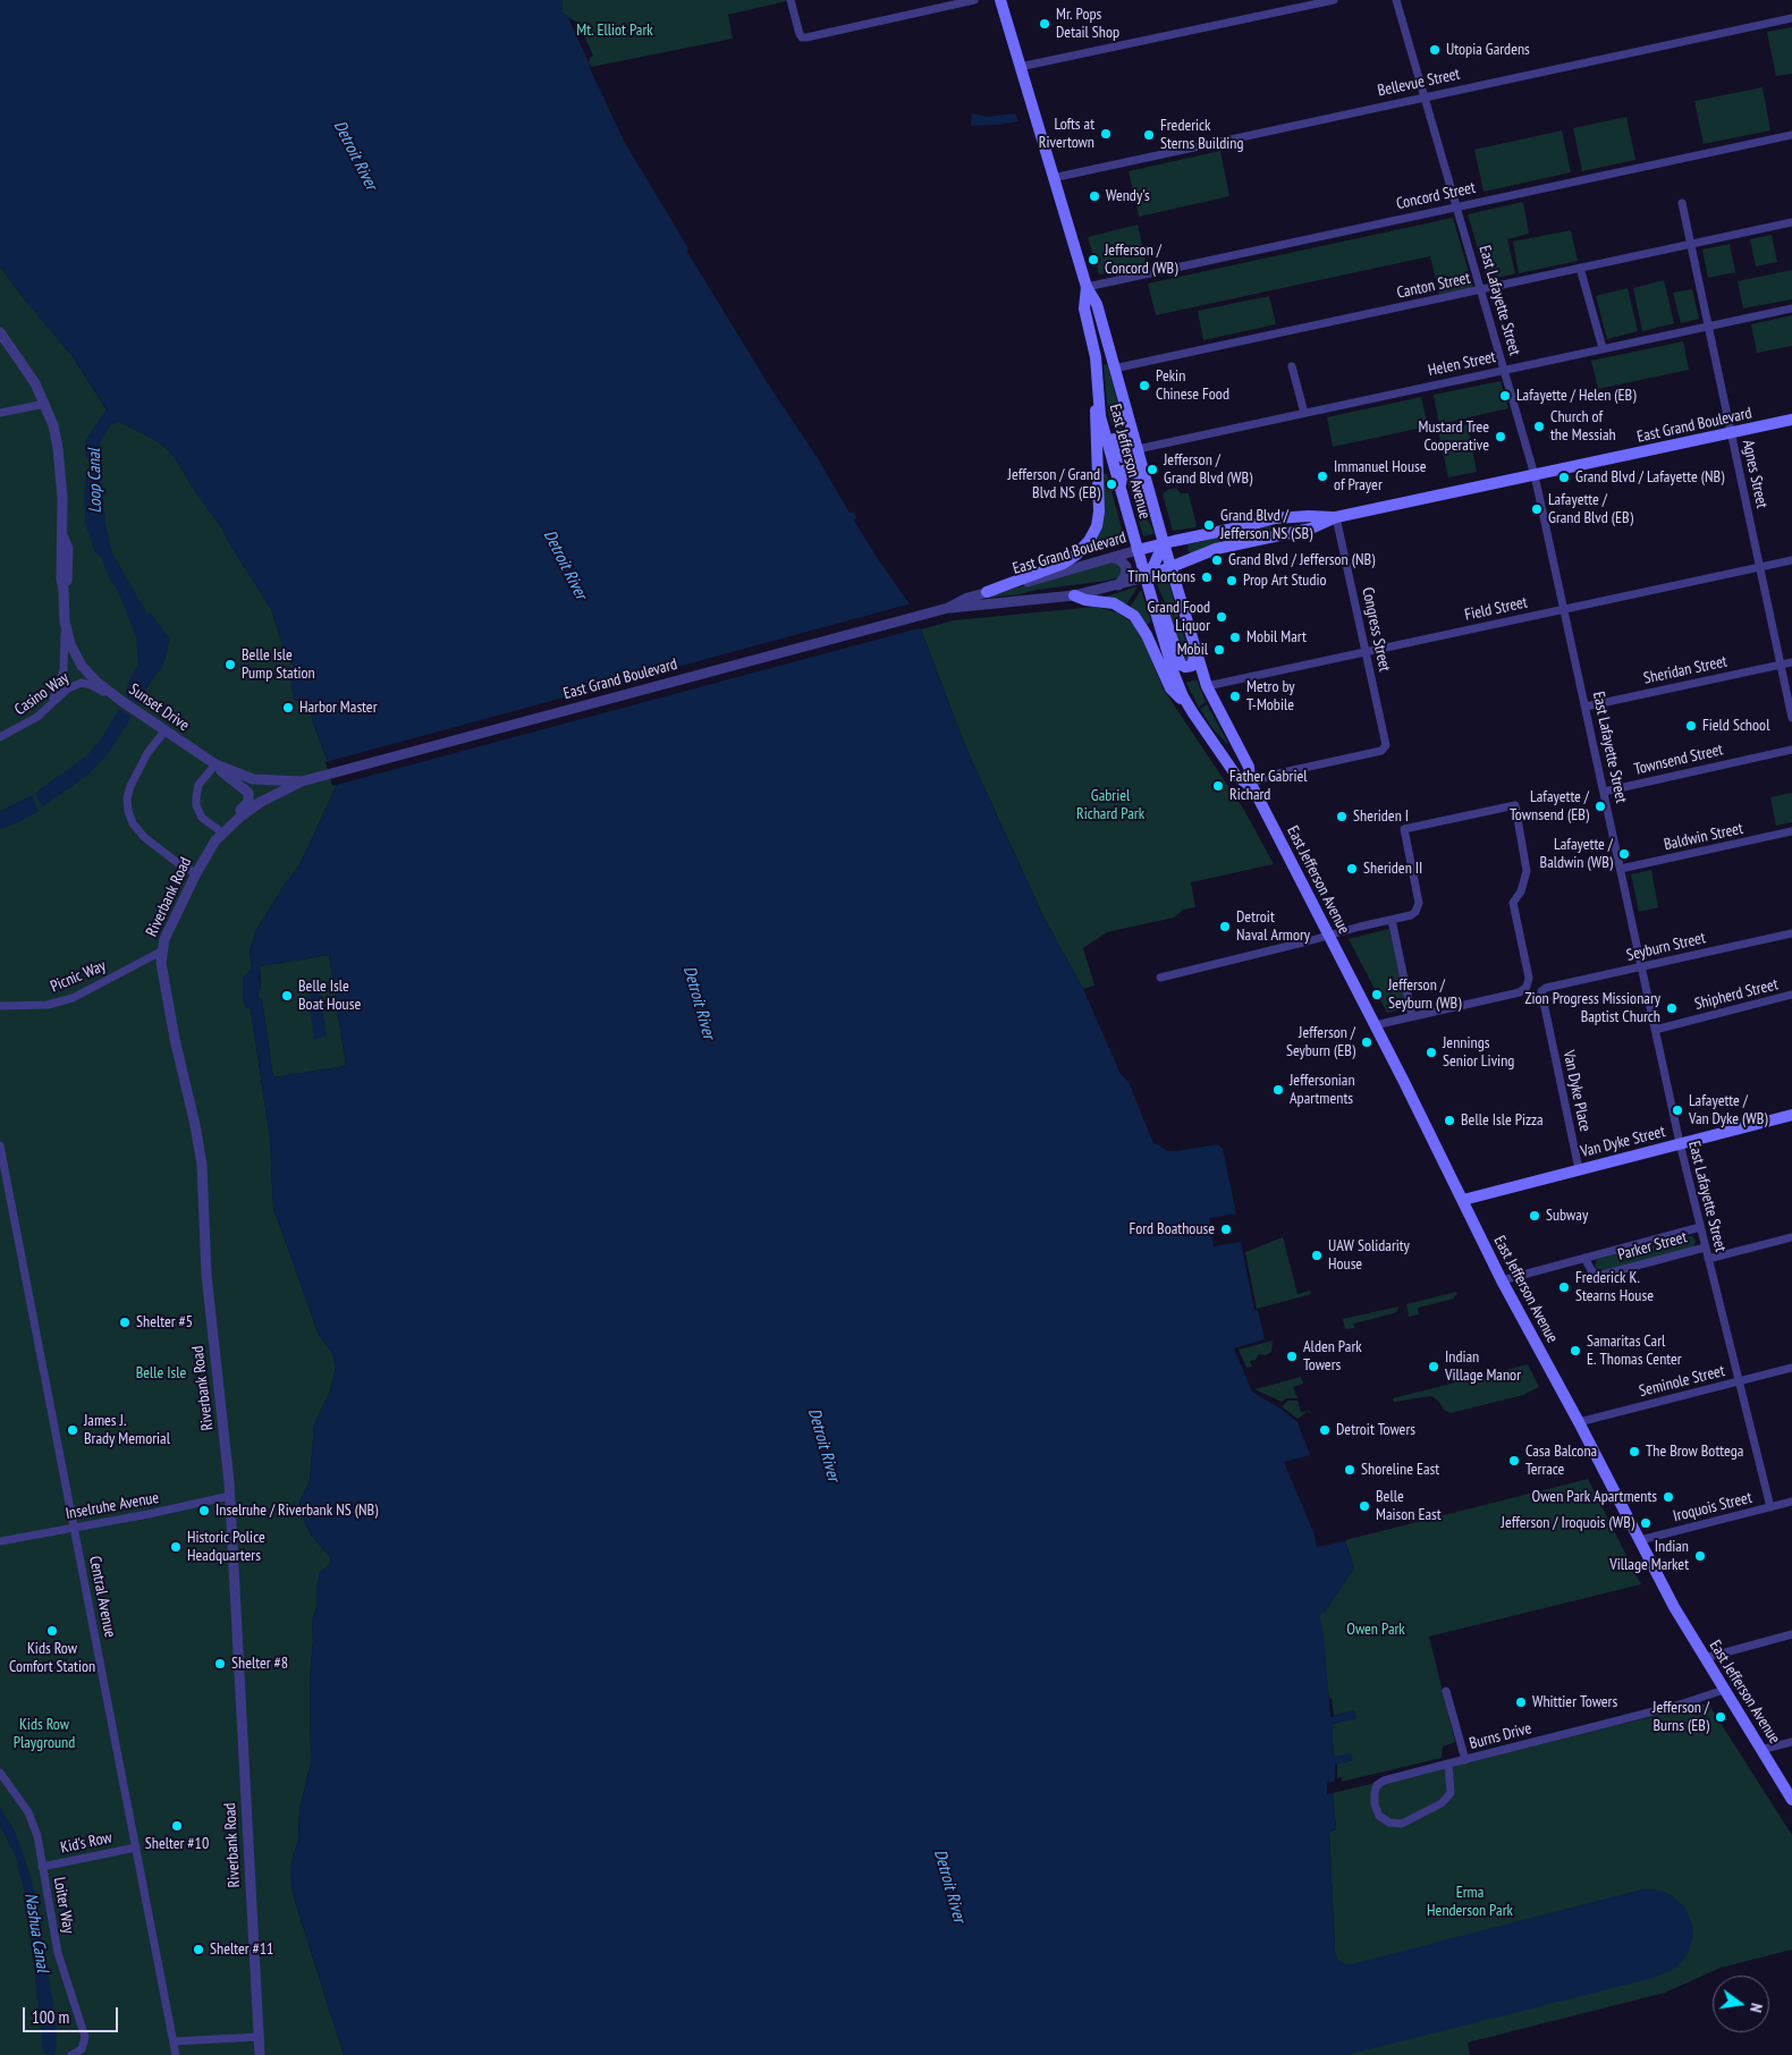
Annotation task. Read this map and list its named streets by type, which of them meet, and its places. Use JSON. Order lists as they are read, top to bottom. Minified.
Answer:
{"streets":{"main road":["East Grand Boulevard","East Jefferson Avenue","Van Dyke Street"],"street":["Bellevue Street","Concord Street","Canton Street","East Lafayette Street","Helen Street","Agnes Street","Field Street","Congress Street","Sheridan Street","Casino Way","Sunset Drive","Townsend Street","Baldwin Street","Riverbank Road","Seyburn Street","Picnic Way","Shipherd Street","Van Dyke Place","Parker Street","Seminole Street","Inselruhe Avenue","Iroquois Street","Central Avenue","Burns Drive","Kid's Row","Loiter Way"]},"crossings":[["Bellevue Street","East Lafayette Street"],["Bellevue Street","East Jefferson Avenue"],["Concord Street","East Lafayette Street"],["Concord Street","East Jefferson Avenue"],["Canton Street","East Lafayette Street"],["Canton Street","East Jefferson Avenue"],["Canton Street","Agnes Street"],["East Lafayette Street","Helen Street"],["East Lafayette Street","East Grand Boulevard"],["East Lafayette Street","Field Street"],["East Lafayette Street","Sheridan Street"],["East Lafayette Street","Townsend Street"],["East Lafayette Street","Baldwin Street"],["East Lafayette Street","Seyburn Street"],["East Lafayette Street","Shipherd Street"],["East Lafayette Street","Van Dyke Street"],["East Lafayette Street","Parker Street"],["East Lafayette Street","Seminole Street"],["East Lafayette Street","Iroquois Street"],["Helen Street","East Jefferson Avenue"],["Helen Street","Agnes Street"],["East Grand Boulevard","East Jefferson Avenue"],["East Grand Boulevard","Agnes Street"],["East Grand Boulevard","Congress Street"],["East Grand Boulevard","Sunset Drive"],["East Grand Boulevard","Riverbank Road"],["East Jefferson Avenue","Field Street"],["East Jefferson Avenue","Congress Street"],["East Jefferson Avenue","Van Dyke Street"],["East Jefferson Avenue","Parker Street"],["East Jefferson Avenue","Seminole Street"],["East Jefferson Avenue","Iroquois Street"],["East Jefferson Avenue","Burns Drive"],["Agnes Street","Field Street"],["Agnes Street","Sheridan Street"],["Field Street","Congress Street"],["Casino Way","Sunset Drive"],["Sunset Drive","Riverbank Road"],["Riverbank Road","Picnic Way"],["Riverbank Road","Inselruhe Avenue"],["Seyburn Street","Van Dyke Place"],["Van Dyke Place","Van Dyke Street"],["Inselruhe Avenue","Central Avenue"],["Central Avenue","Kid's Row"],["Kid's Row","Loiter Way"]],"water":["Detroit River","Loop Canal","Nashua Canal"],"parks":["Mt. Elliot Park","Gabriel Richard Park","Belle Isle","Owen Park","Kids Row Playground","Erma Henderson Park"],"places":["Mr. Pops Detail Shop","Utopia Gardens","Lofts at Rivertown","Frederick Sterns Building","Wendy's","Jefferson / Concord (WB)","Pekin Chinese Food","Lafayette / Helen (EB)","Church of the Messiah","Mustard Tree Cooperative","Jefferson / Grand Blvd (WB)","Immanuel House of Prayer","Grand Blvd / Lafayette (NB)","Jefferson / Grand Blvd NS (EB)","Lafayette / Grand Blvd (EB)","Grand Blvd / Jefferson NS (SB)","Grand Blvd / Jefferson (NB)","Tim Hortons","Prop Art Studio","Grand Food Liquor","Mobil Mart","Mobil","Belle Isle Pump Station","Metro by T-Mobile","Harbor Master","Field School","Father Gabriel Richard","Lafayette / Townsend (EB)","Sheriden I","Lafayette / Baldwin (WB)","Sheriden II","Detroit Naval Armory","Jefferson / Seyburn (WB)","Belle Isle Boat House","Zion Progress Missionary Baptist Church","Jefferson / Seyburn (EB)","Jennings Senior Living","Jeffersonian Apartments","Lafayette / Van Dyke (WB)","Belle Isle Pizza","Subway","Ford Boathouse","UAW Solidarity House","Frederick K. Stearns House","Shelter #5","Samaritas Carl E. Thomas Center","Alden Park Towers","Indian Village Manor","James J. Brady Memorial","Detroit Towers","The Brow Bottega","Casa Balcona Terrace","Shoreline East","Owen Park Apartments","Belle Maison East","Inselruhe / Riverbank NS (NB)","Jefferson / Iroquois (WB)","Historic Police Headquarters","Indian Village Market","Kids Row Comfort Station","Shelter #8","Whittier Towers","Jefferson / Burns (EB)","Shelter #10","Shelter #11"],"scale_bar":"100 m","north":"right"}
